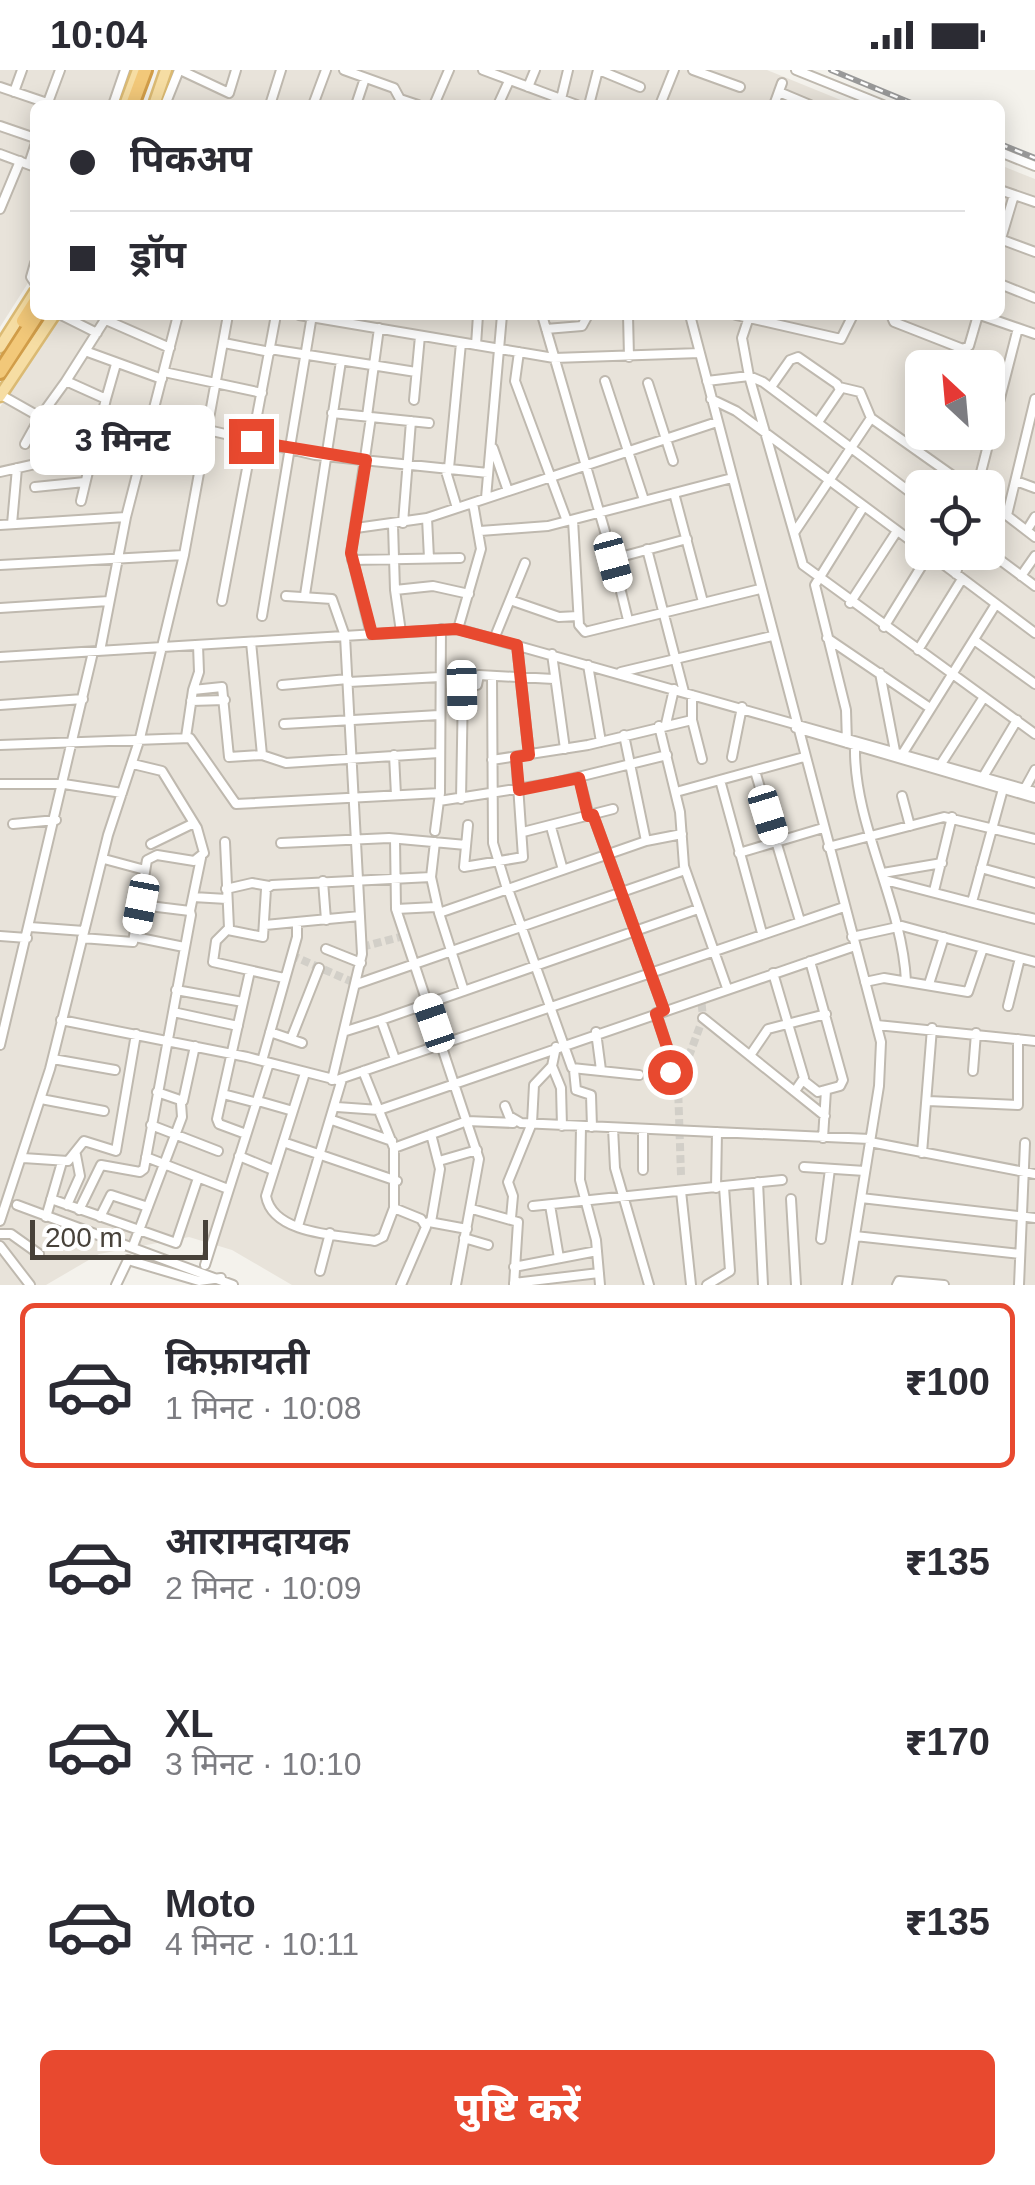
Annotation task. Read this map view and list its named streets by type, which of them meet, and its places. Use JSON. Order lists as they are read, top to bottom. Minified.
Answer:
{"scale_bar":"200 m","north":"top left","page":{"status":"10:04","banner":["पिकअप","ड्रॉप"],"bubble":"3 मिनट","scale":"200 m","list":[{"name":"किफ़ायती","note":"1 मिनट · 10:08","value":"₹100"},{"name":"आरामदायक","note":"2 मिनट · 10:09","value":"₹135"},{"name":"XL","note":"3 मिनट · 10:10","value":"₹170"},{"name":"Moto","note":"4 मिनट · 10:11","value":"₹135"}],"buttons":"पुष्टि करें"}}
